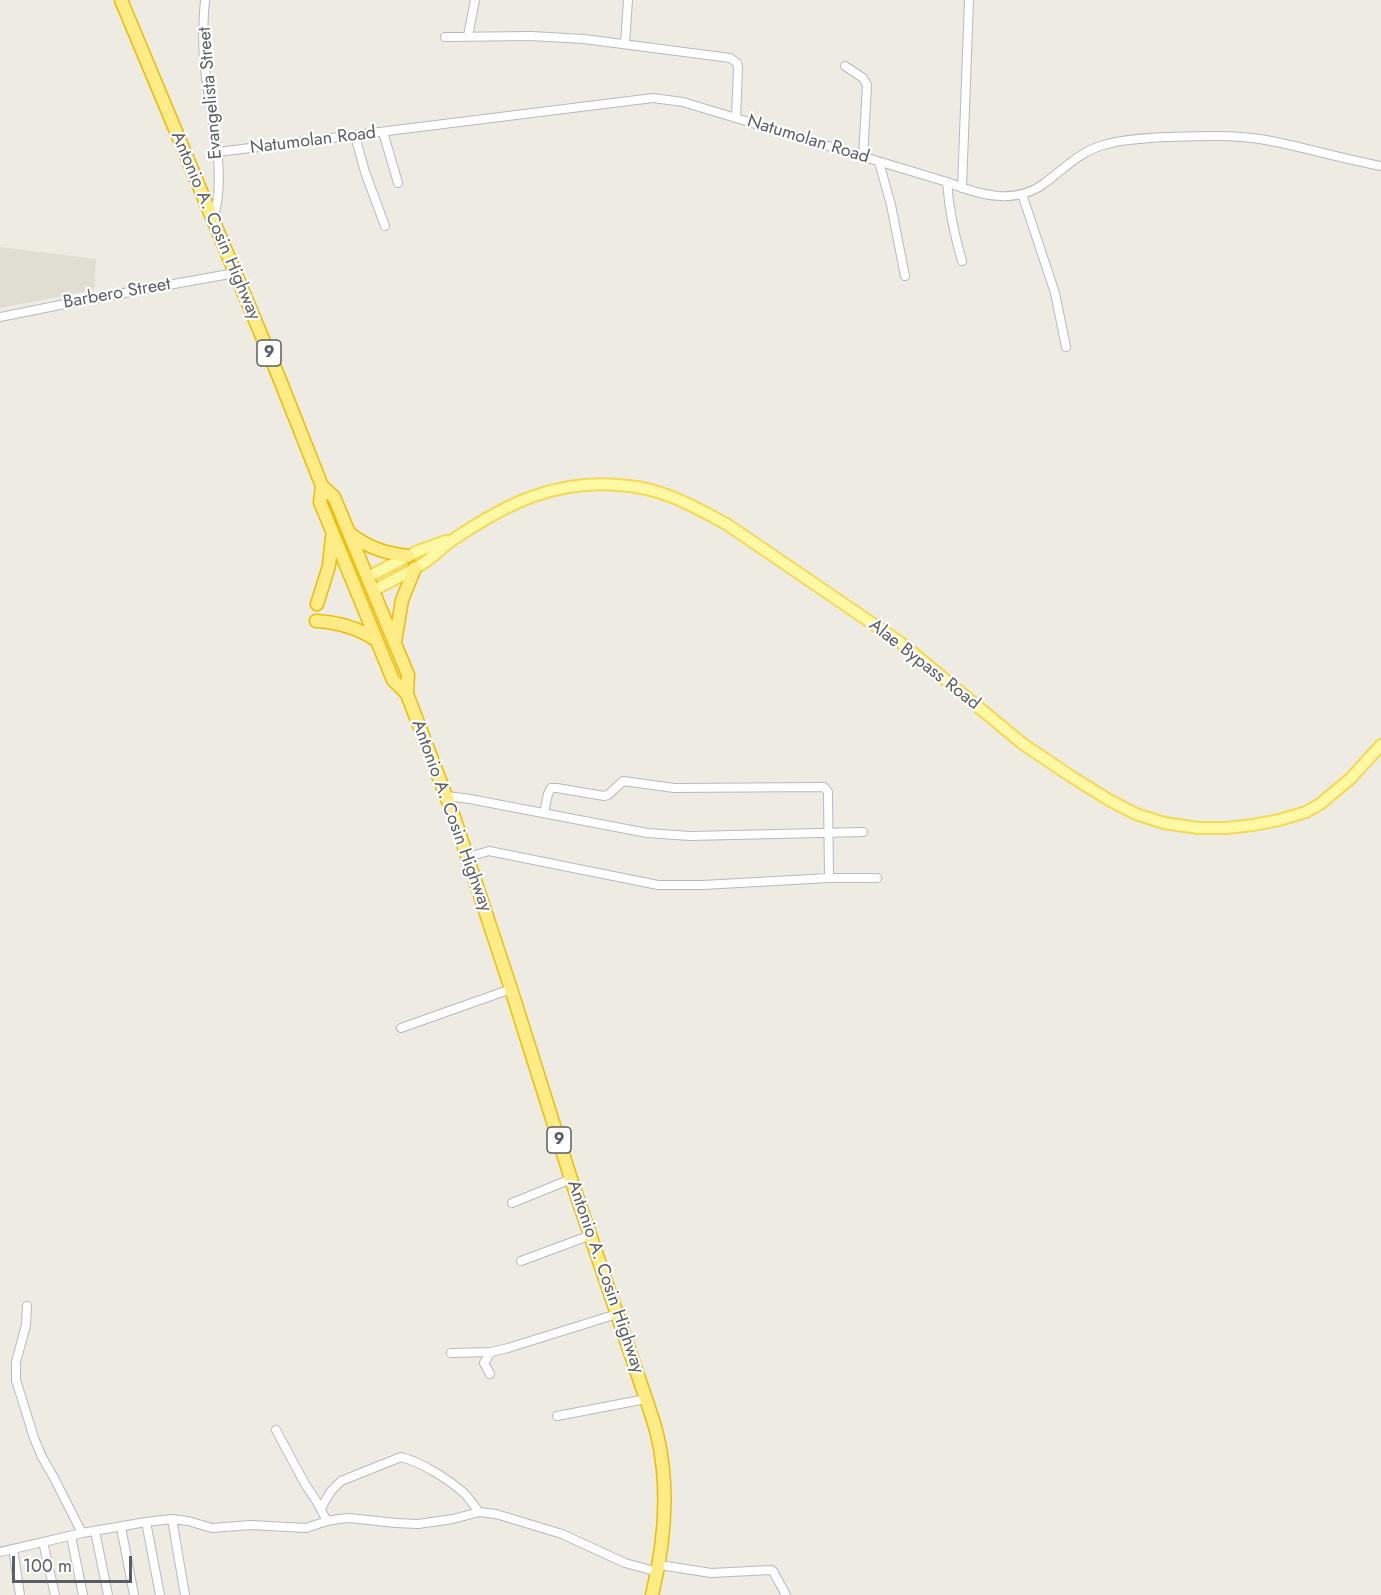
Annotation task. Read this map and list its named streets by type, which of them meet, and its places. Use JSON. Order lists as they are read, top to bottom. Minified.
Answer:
{"streets":{"highway":["Antonio A. Cosin Highway","9"],"main road":["Alae Bypass Road"],"street":["Evangelista Street","Natumolan Road","Barbero Street"]},"crossings":[["Evangelista Street","Natumolan Road"],["Evangelista Street","Antonio A. Cosin Highway"],["Antonio A. Cosin Highway","Barbero Street"],["Antonio A. Cosin Highway","Alae Bypass Road"]],"scale_bar":"100 m"}
